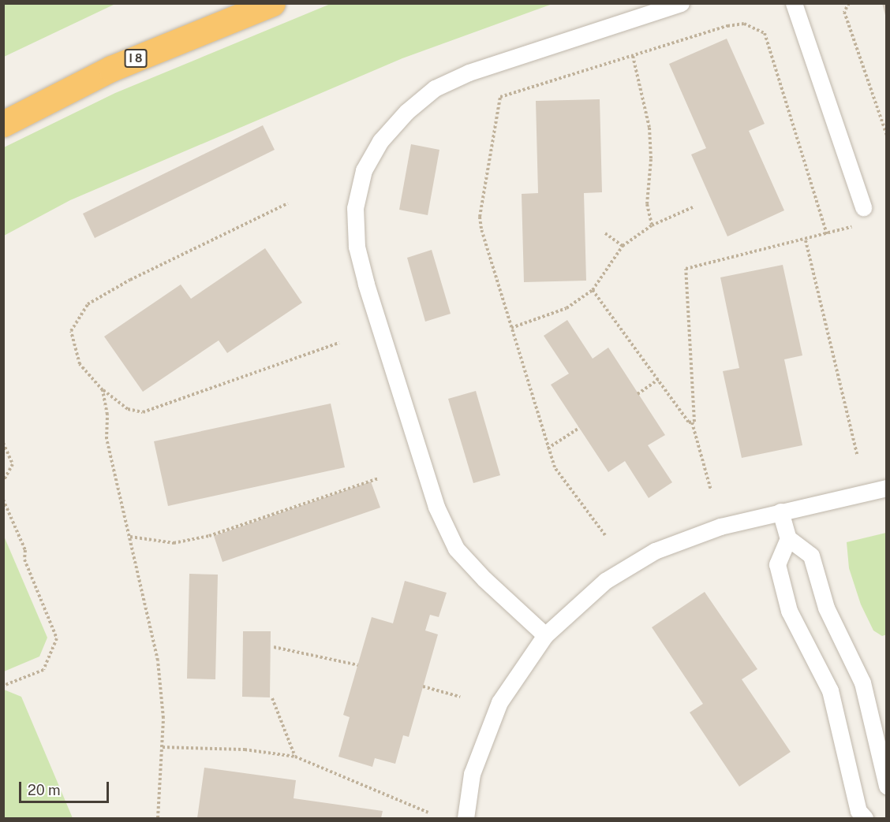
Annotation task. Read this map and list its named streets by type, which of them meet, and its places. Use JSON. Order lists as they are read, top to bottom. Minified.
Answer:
{"streets":{"highway":["I 8"]},"scale_bar":"20 m"}
